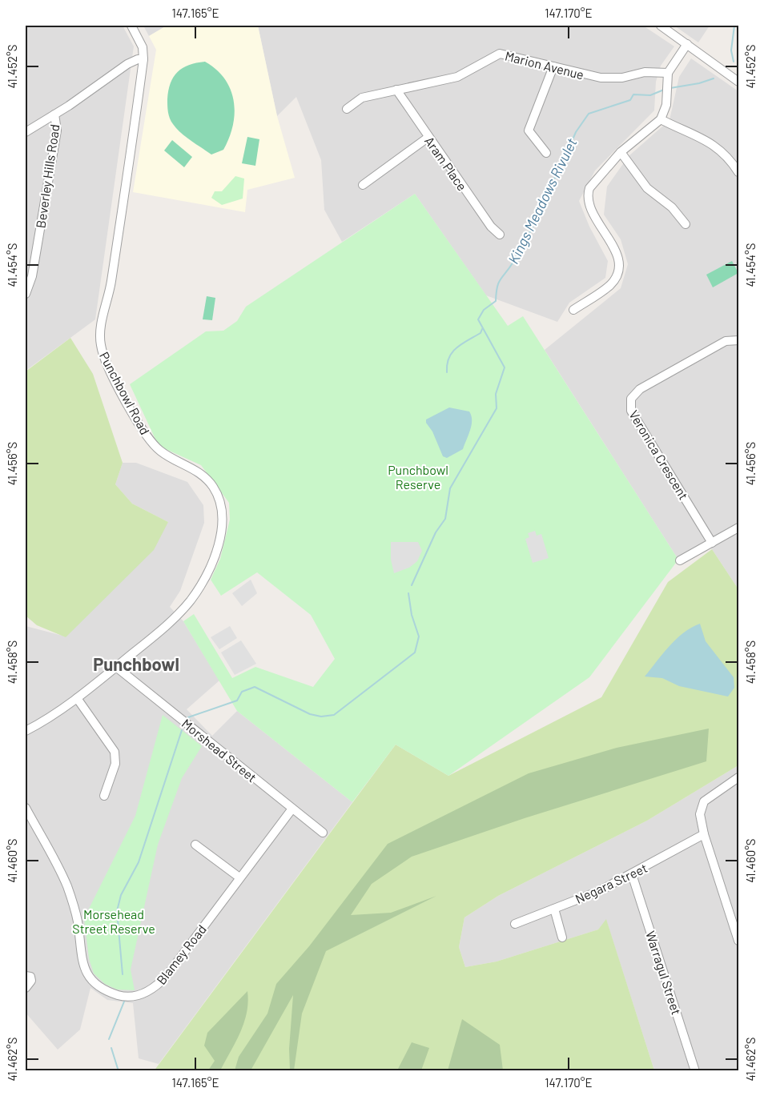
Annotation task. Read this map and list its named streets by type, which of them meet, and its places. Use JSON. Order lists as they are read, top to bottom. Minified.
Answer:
{"streets":{"street":["Marion Avenue","Aram Place","Beverley Hills Road","Punchbowl Road","Veronica Crescent","Morshead Street","Negara Street","Blamey Road","Warragul Street"]},"crossings":[["Marion Avenue","Aram Place"],["Punchbowl Road","Morshead Street"],["Morshead Street","Blamey Road"],["Negara Street","Warragul Street"]],"districts":["Punchbowl"],"water":["Kings Meadows Rivulet"],"parks":["Punchbowl Reserve","Morsehead Street Reserve"],"coordinates":["147.165°E","147.170°E","41.452°S","41.454°S","41.456°S","41.458°S","41.460°S","41.462°S"]}
